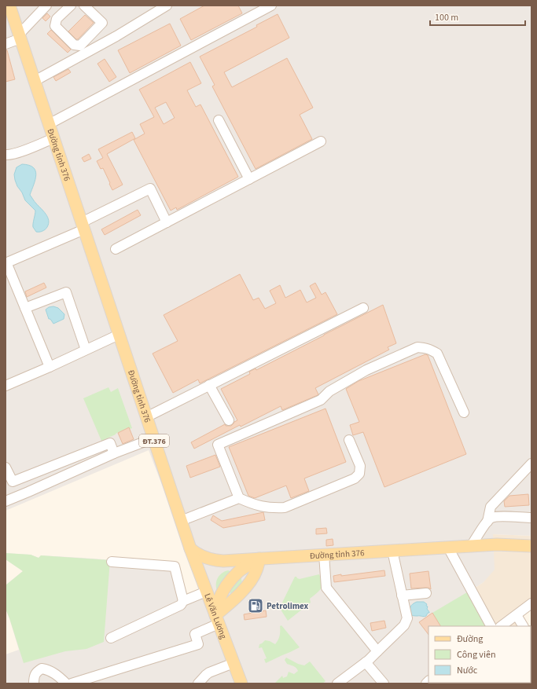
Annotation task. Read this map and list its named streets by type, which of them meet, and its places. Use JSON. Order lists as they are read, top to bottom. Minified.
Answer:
{"streets":{"main road":["Đường tỉnh 376","ĐT.376","Lê Văn Lương"]},"crossings":[["Đường tỉnh 376","Lê Văn Lương"]],"places":{"fuel station":["Petrolimex"]},"legend":["Đường","Công viên","Nước"],"scale_bar":"100 m"}
